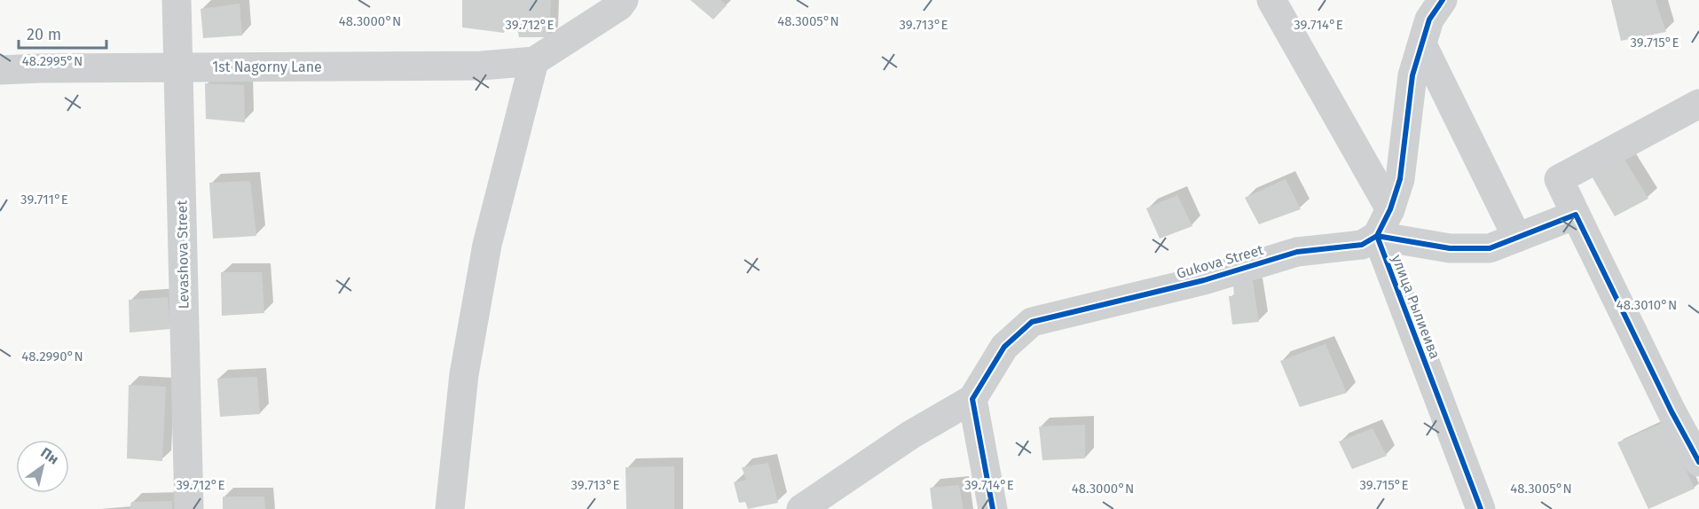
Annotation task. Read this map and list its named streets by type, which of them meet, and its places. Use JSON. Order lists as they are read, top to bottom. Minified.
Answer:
{"streets":{"street":["1st Nagorny Lane","Levashova Street","Gukova Street","улица Рылиеива"]},"crossings":[["1st Nagorny Lane","Levashova Street"],["Gukova Street","улица Рылиеива"]],"scale_bar":"20 m","north":"top right","coordinates":["48.3000°N","48.3005°N","39.714°E","39.712°E","39.713°E","39.715°E","48.2995°N","39.711°E","48.3010°N","48.2990°N"]}
